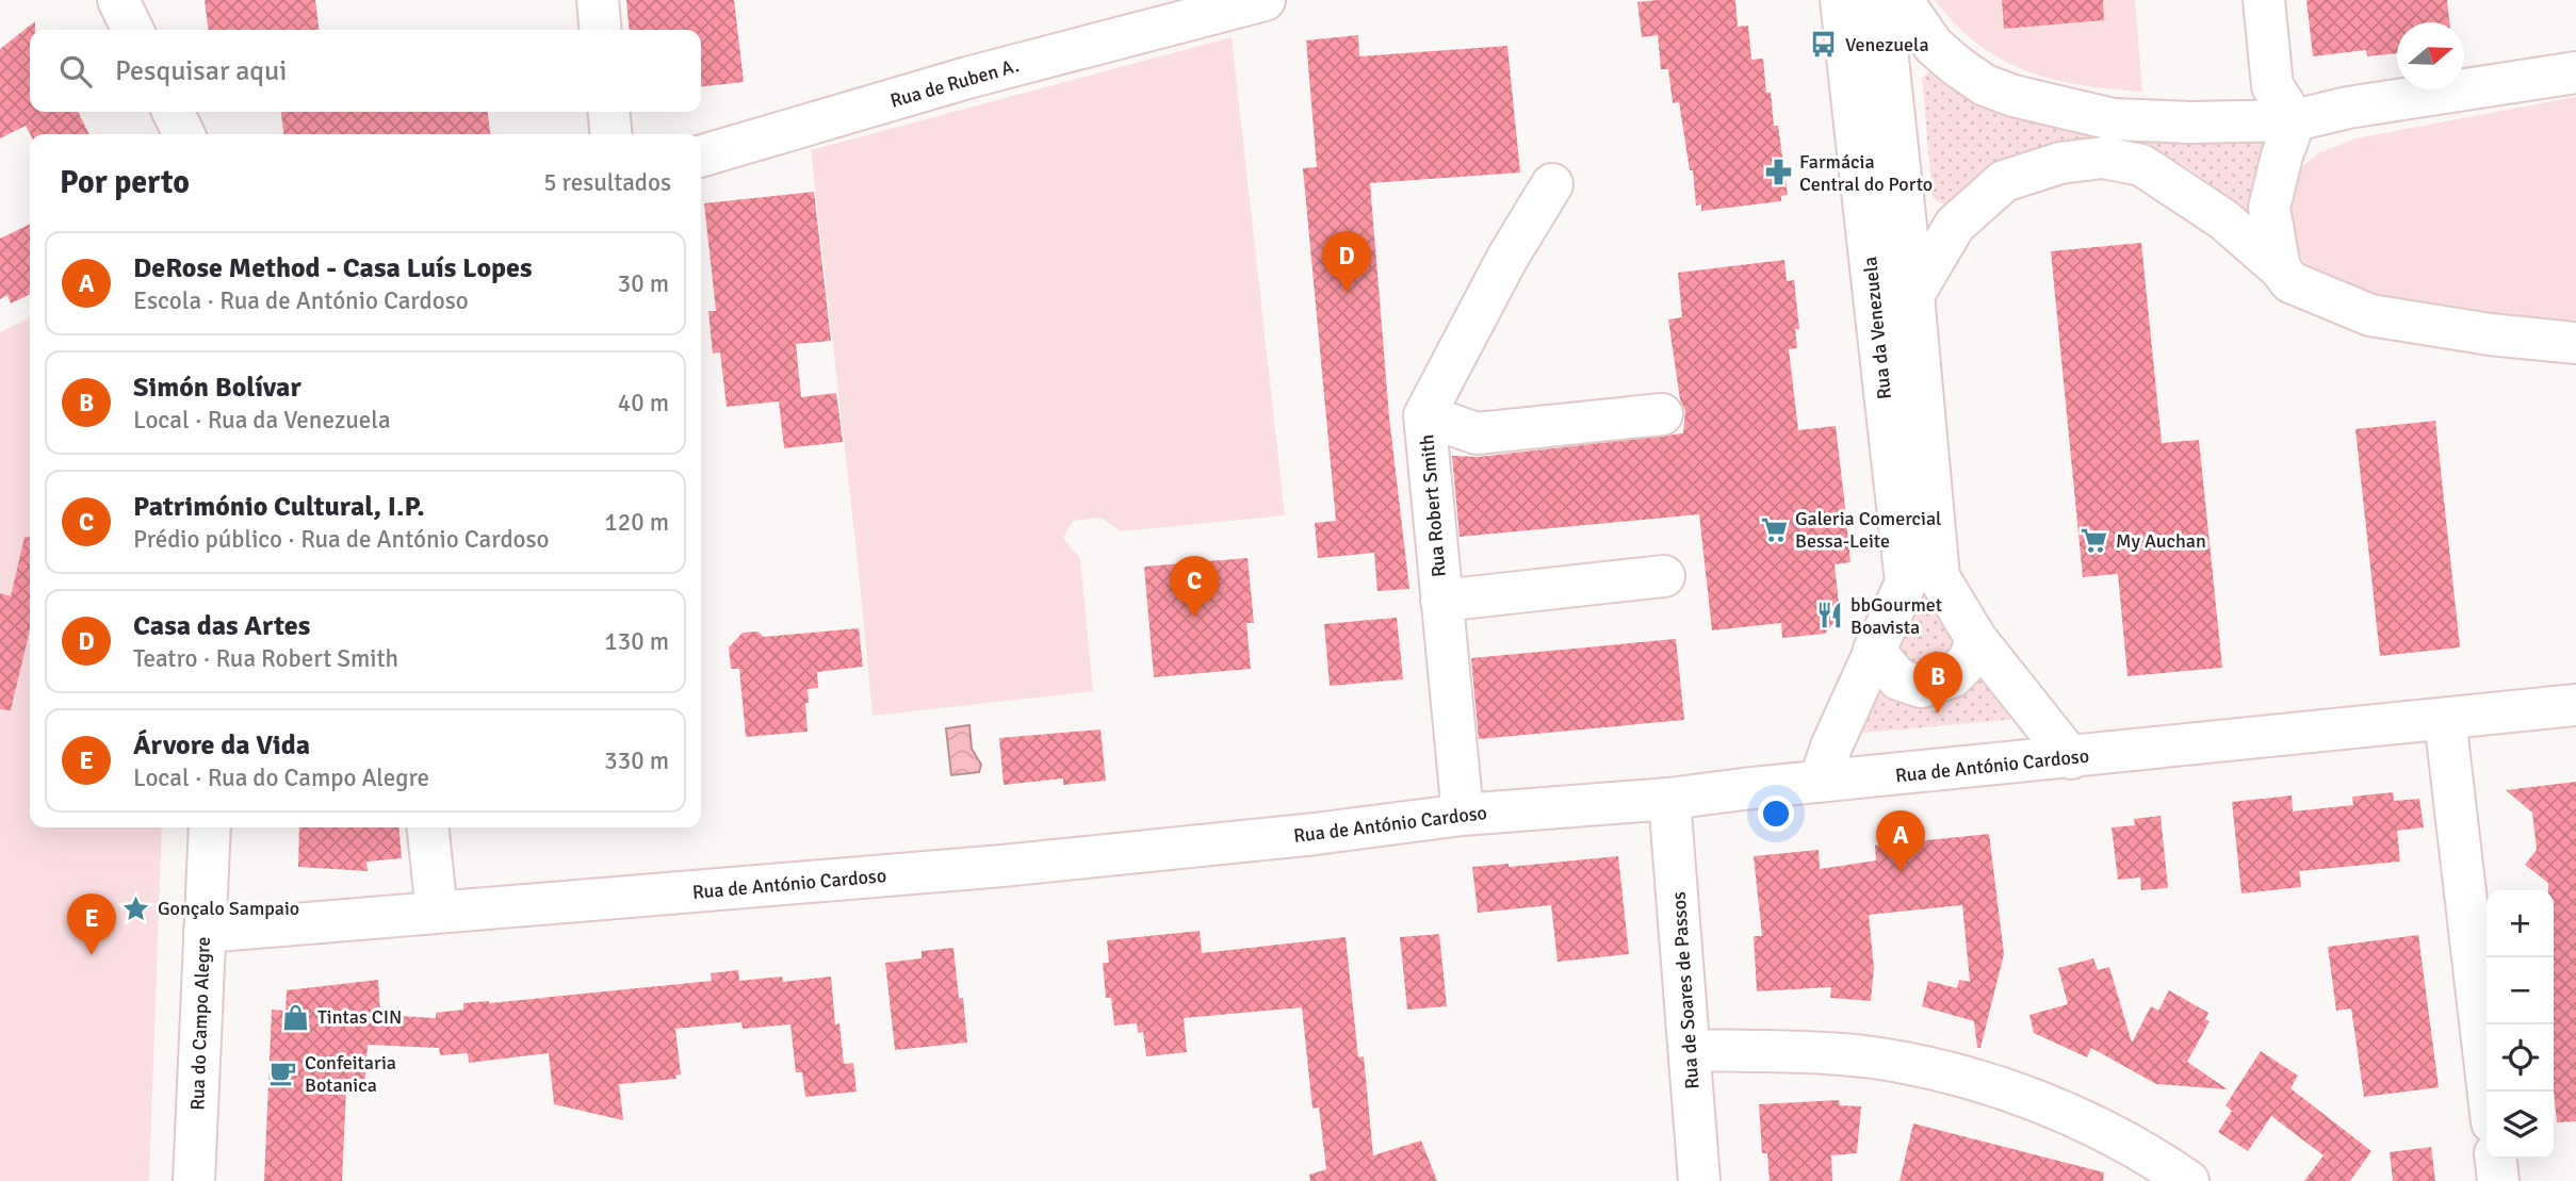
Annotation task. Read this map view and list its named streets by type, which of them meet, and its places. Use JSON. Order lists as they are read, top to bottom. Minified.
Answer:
{"streets":{"street":["Rua de Ruben A.","Rua da Venezuela","Rua Robert Smith","Rua de António Cardoso","Rua de Soares de Passos","Rua do Campo Alegre"]},"crossings":[["Rua da Venezuela","Rua de António Cardoso"],["Rua Robert Smith","Rua de António Cardoso"],["Rua de António Cardoso","Rua de Soares de Passos"],["Rua de António Cardoso","Rua do Campo Alegre"]],"places":{"bus stop":["Venezuela"],"pharmacy":["Farmácia Central do Porto"],"supermarket":["Galeria Comercial Bessa-Leite","My Auchan"],"restaurant":["bbGourmet Boavista"],"place":["Gonçalo Sampaio"],"shop":["Tintas CIN"],"cafe":["Confeitaria Botanica"]},"north":"right","page":{"search":"Pesquisar aqui","heading":["Por perto","5 resultados"],"pins":["D","C","B","A","E"],"list":[{"mark":"A","name":"DeRose Method - Casa Luís Lopes","note":"Escola · Rua de António Cardoso","value":"30 m"},{"mark":"B","name":"Simón Bolívar","note":"Local · Rua da Venezuela","value":"40 m"},{"mark":"C","name":"Património Cultural, I.P.","note":"Prédio público · Rua de António Cardoso","value":"120 m"},{"mark":"D","name":"Casa das Artes","note":"Teatro · Rua Robert Smith","value":"130 m"},{"mark":"E","name":"Árvore da Vida","note":"Local · Rua do Campo Alegre","value":"330 m"}],"map_buttons":["+","−"]}}
